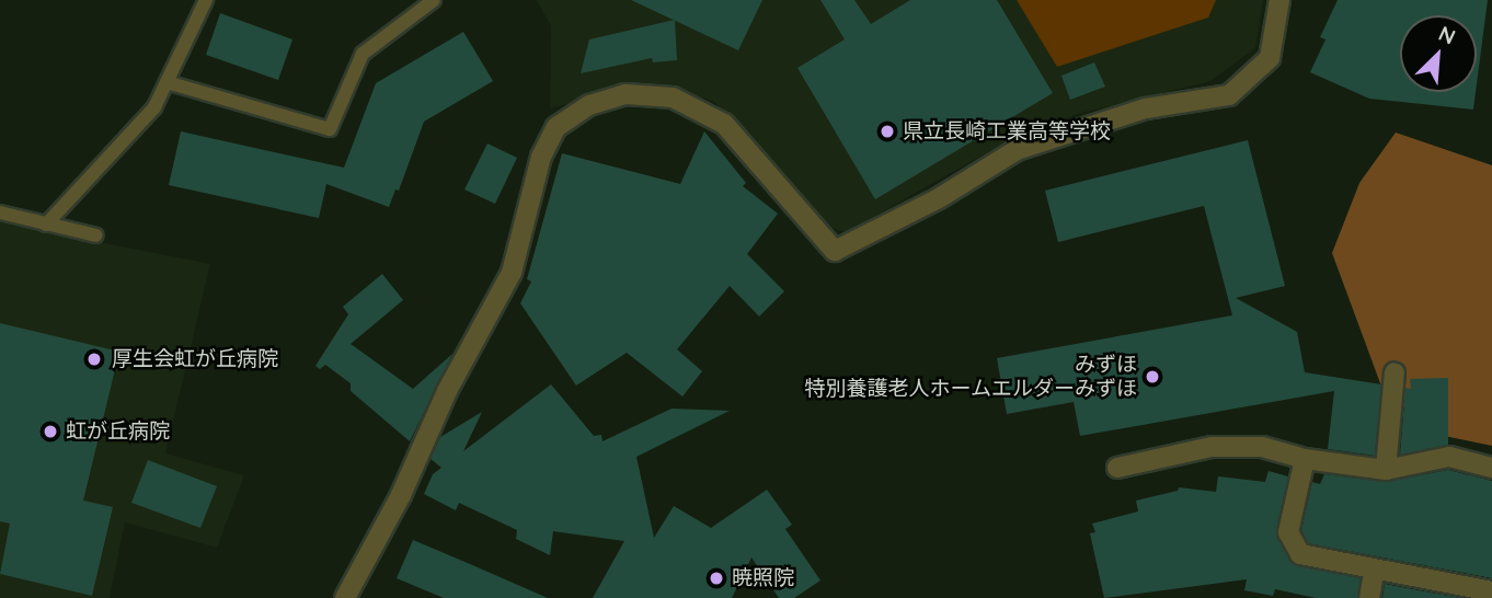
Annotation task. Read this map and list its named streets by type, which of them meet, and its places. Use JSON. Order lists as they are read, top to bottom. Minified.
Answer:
{"places":["県立長崎工業高等学校","厚生会虹が丘病院","みずほ 特別養護老人ホームエルダーみずほ","虹が丘病院","暁照院"],"north":"top right"}
